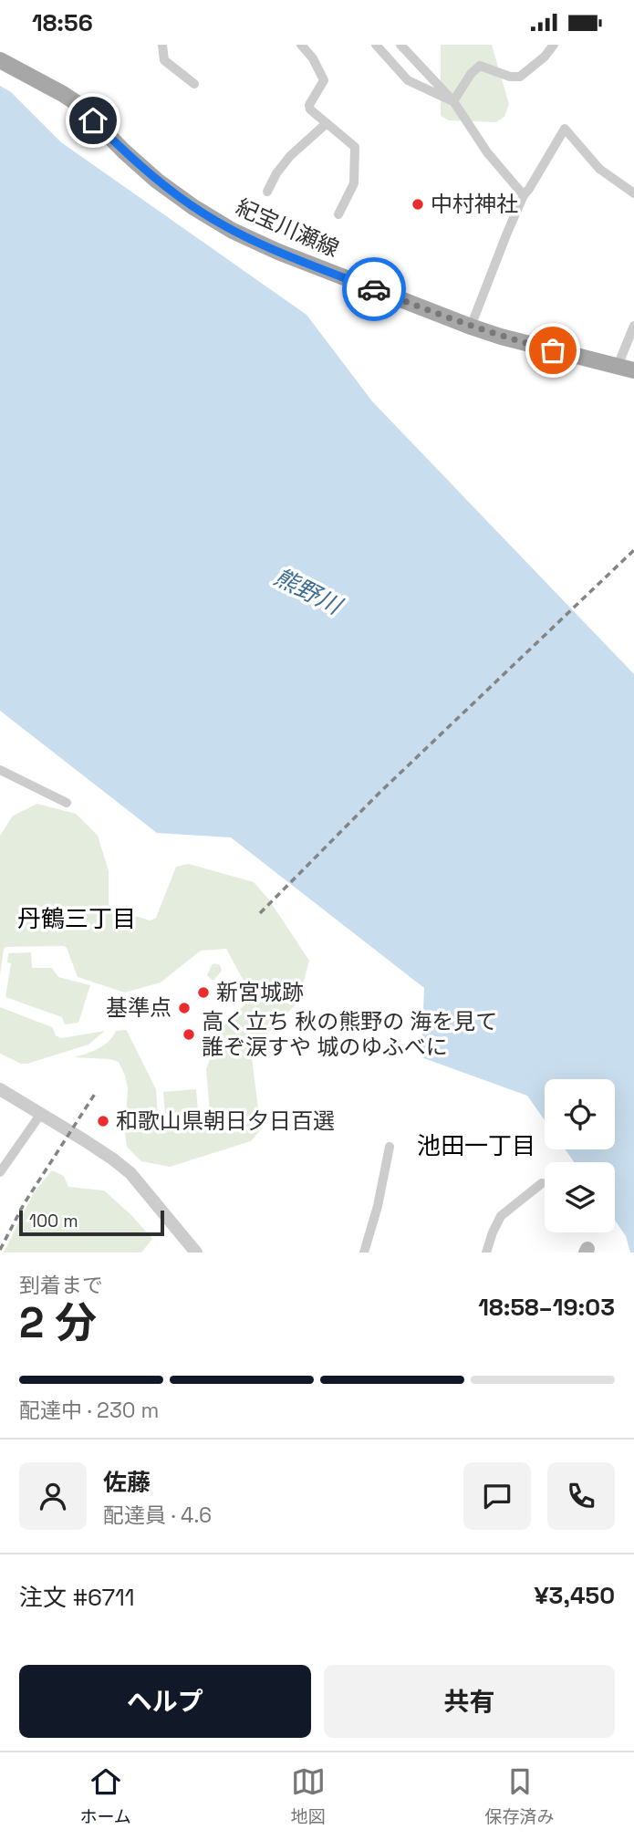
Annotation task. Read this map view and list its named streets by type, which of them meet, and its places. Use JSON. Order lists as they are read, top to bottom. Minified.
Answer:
{"streets":{"main road":["紀宝川瀬線"]},"districts":["丹鶴三丁目","池田一丁目"],"water":["熊野川"],"places":["中村神社","新宮城跡","基準点","高く立ち 秋の熊野の 海を見て 誰ぞ涙すや 城のゆふべに","和歌山県朝日夕日百選"],"scale_bar":"100 m","page":{"status":"18:56","scale":"100 m","heading":["2 分","到着まで","18:58–19:03"],"panel":["佐藤","配達員 · 4.6","注文 #6711","¥3,450"],"bar":"配達中 · 230 m","buttons":["ヘルプ","共有"],"tabs":["ホーム","地図","保存済み"]}}
